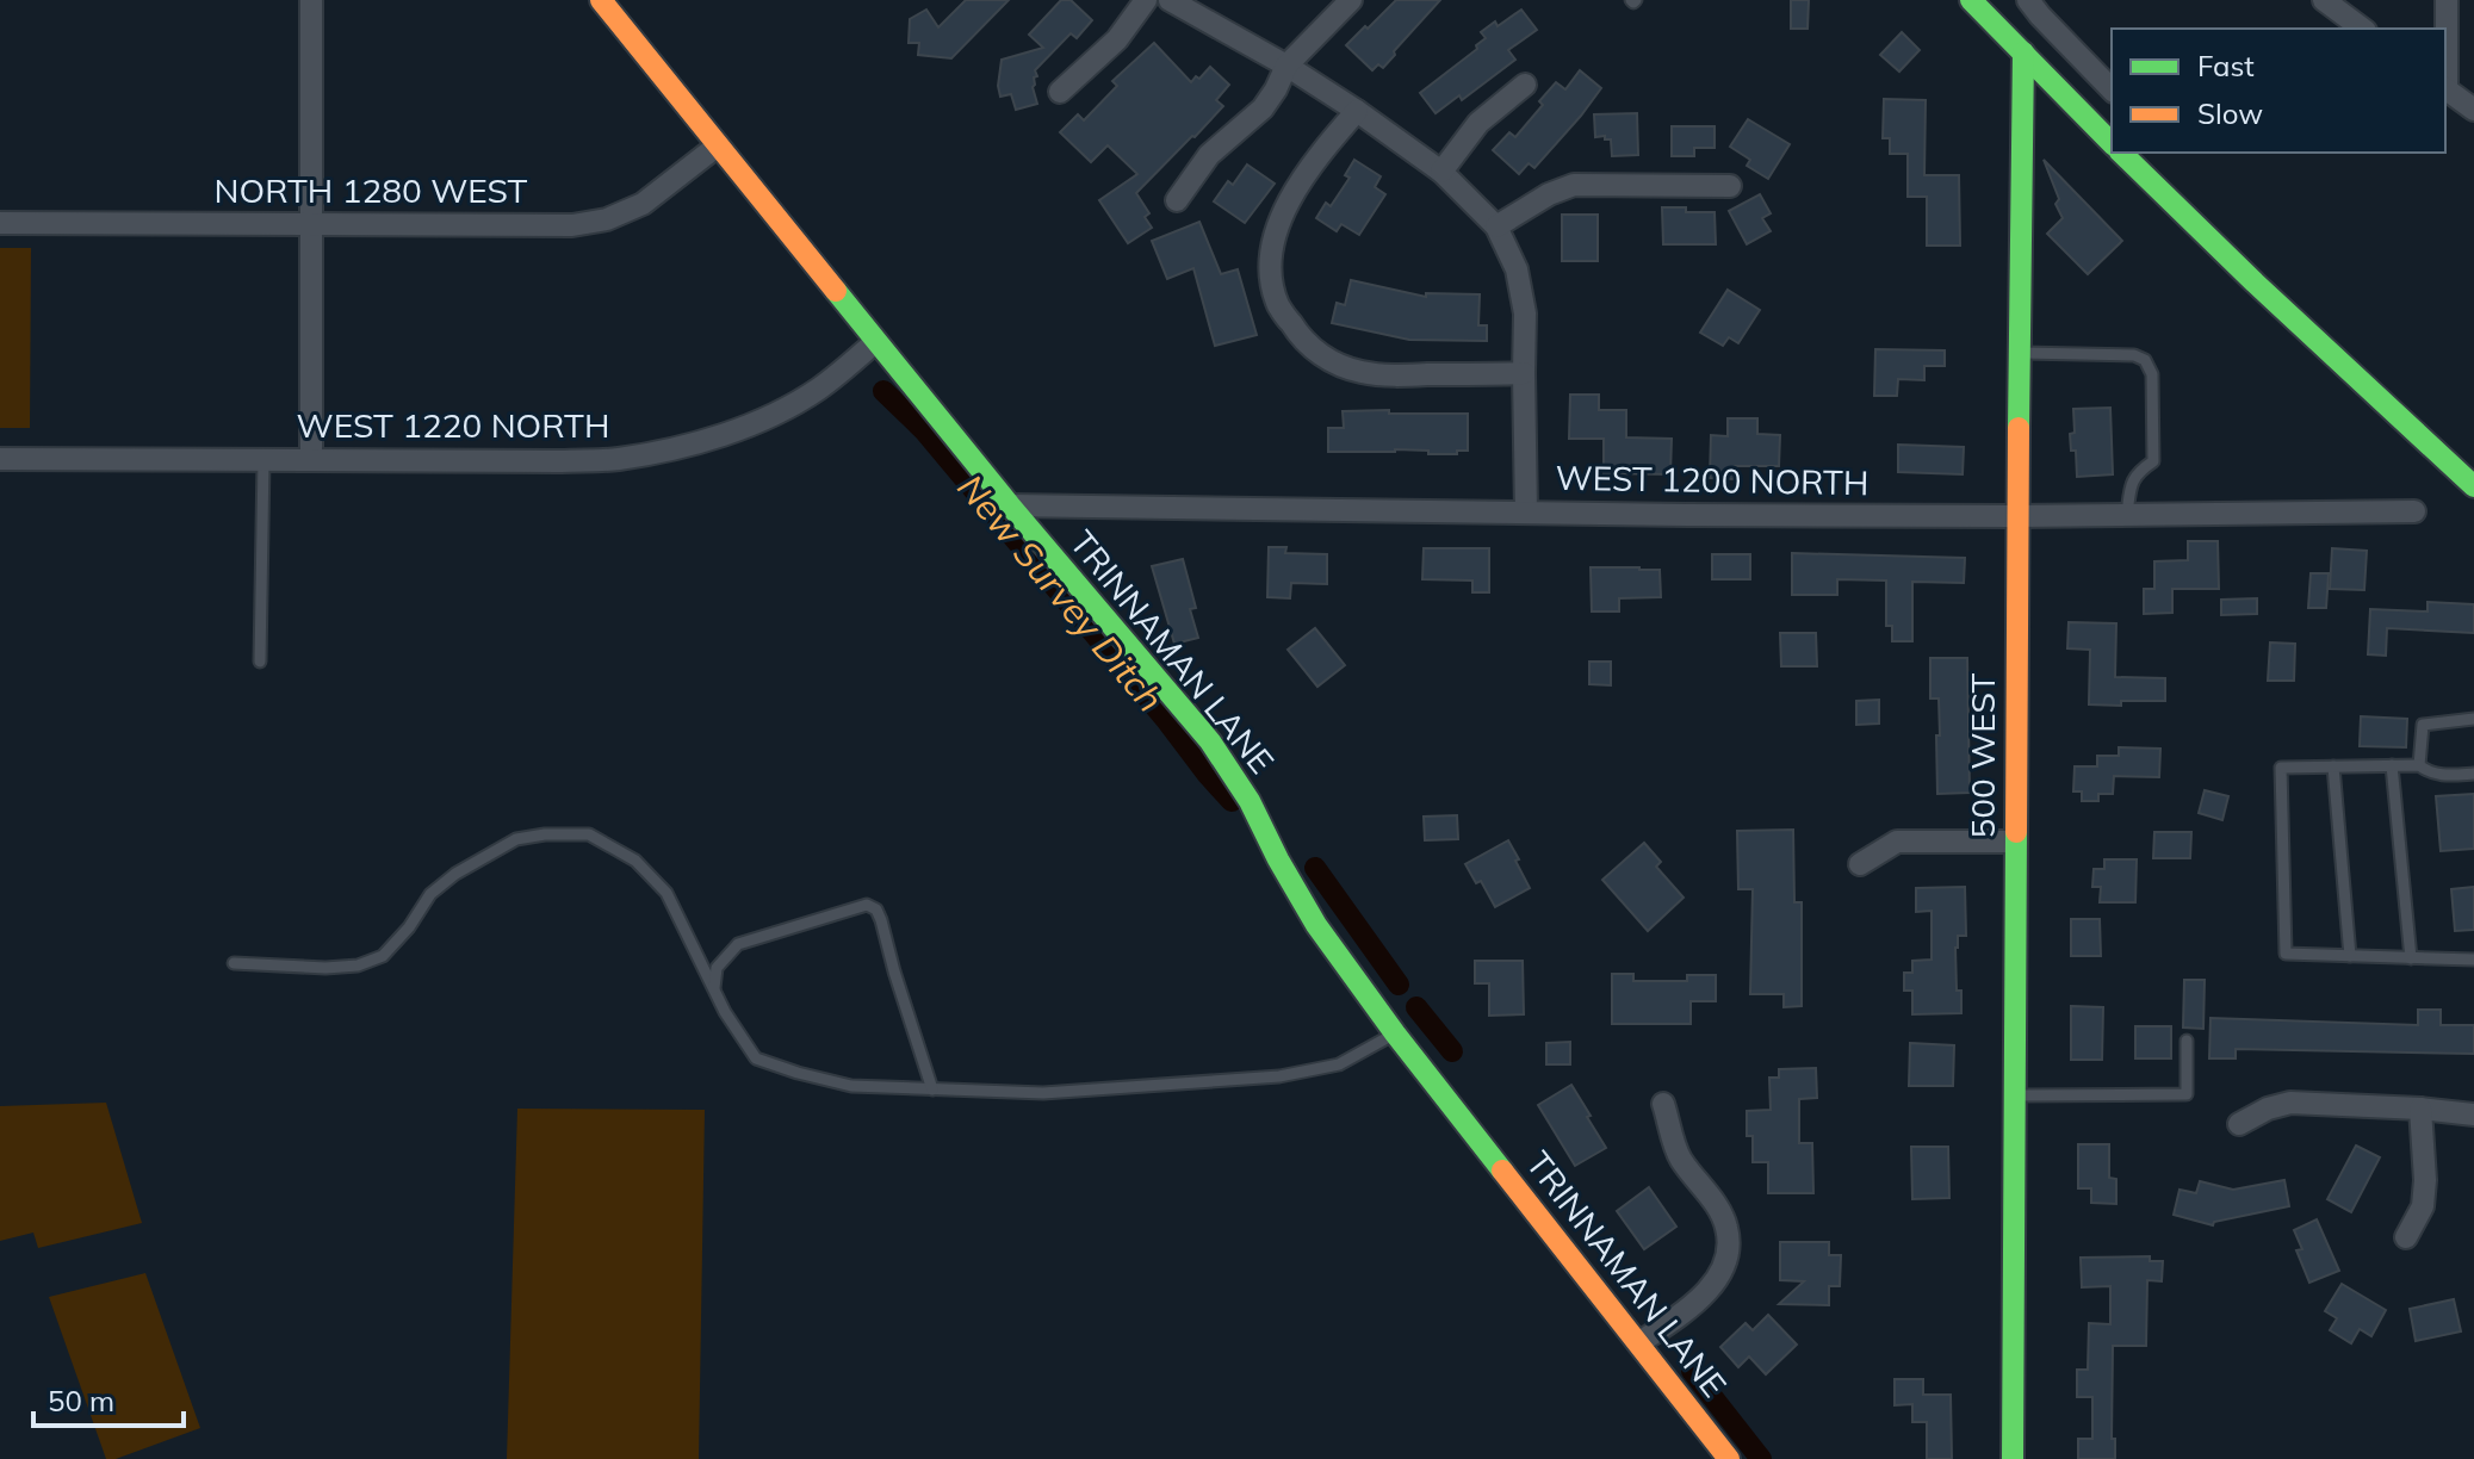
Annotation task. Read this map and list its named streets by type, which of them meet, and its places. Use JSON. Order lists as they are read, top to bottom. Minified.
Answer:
{"streets":{"main road":["TRINNAMAN LANE","500 WEST"],"street":["NORTH 1280 WEST","WEST 1220 NORTH","WEST 1200 NORTH"]},"crossings":[["NORTH 1280 WEST","TRINNAMAN LANE"],["WEST 1220 NORTH","TRINNAMAN LANE"],["WEST 1200 NORTH","TRINNAMAN LANE"],["WEST 1200 NORTH","500 WEST"]],"water":["New Survey Ditch"],"legend":["Fast","Slow"],"scale_bar":"50 m"}
